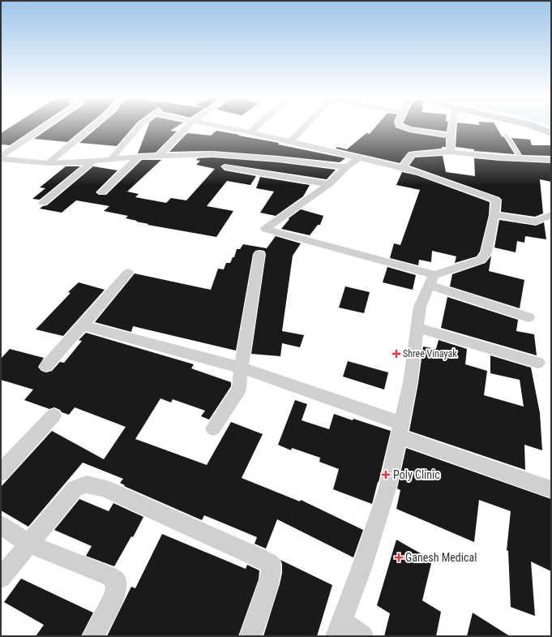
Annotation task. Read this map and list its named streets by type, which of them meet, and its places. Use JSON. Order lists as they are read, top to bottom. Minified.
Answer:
{"places":{"health":["Shree Vinayak","Poly Clinic","Ganesh Medical"]}}
